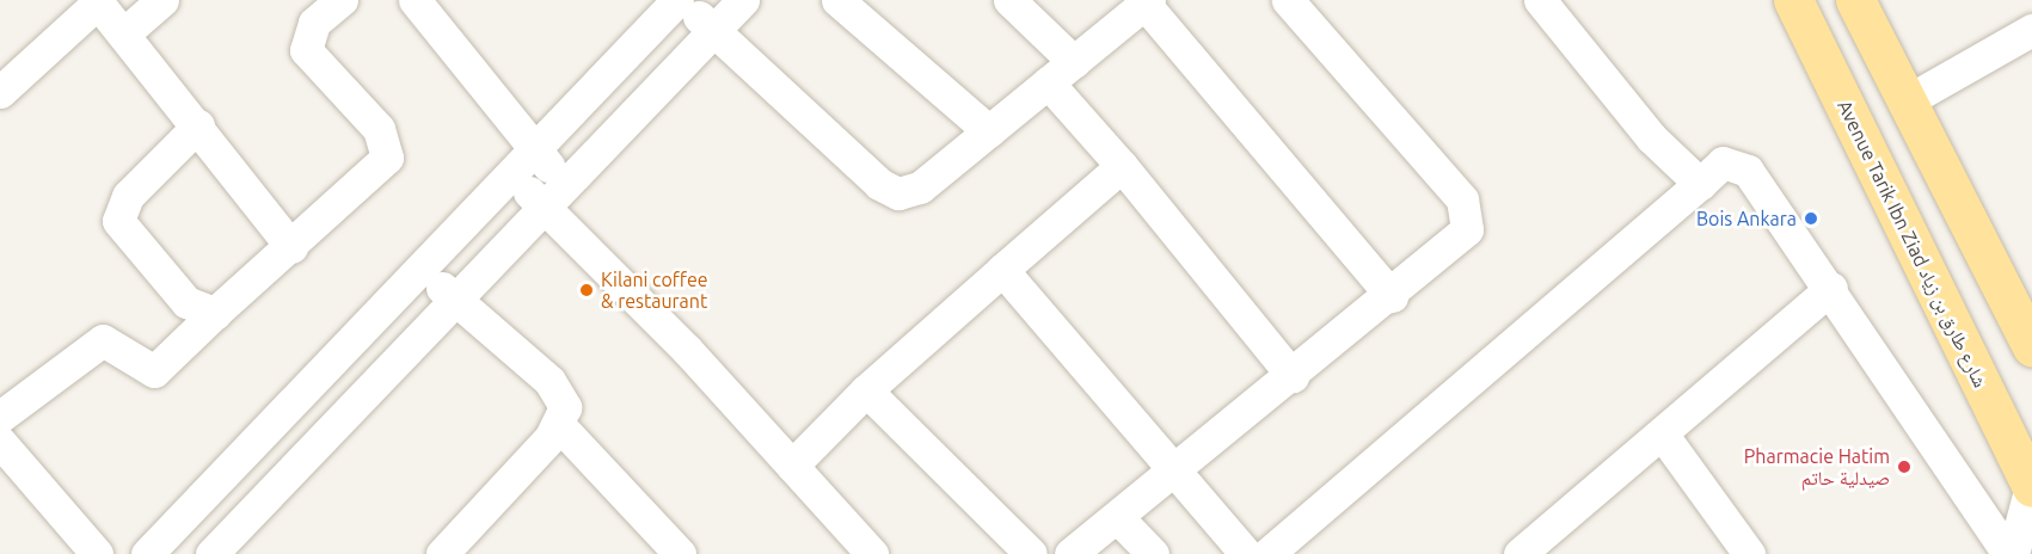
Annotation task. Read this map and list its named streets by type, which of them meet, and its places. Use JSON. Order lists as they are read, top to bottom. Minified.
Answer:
{"streets":{"main road":["Avenue Tarik Ibn Ziad شارع طارق بن زياد"]},"places":["Bois Ankara","Kilani coffee & restaurant","Pharmacie Hatim صيدلية حاتم"]}
